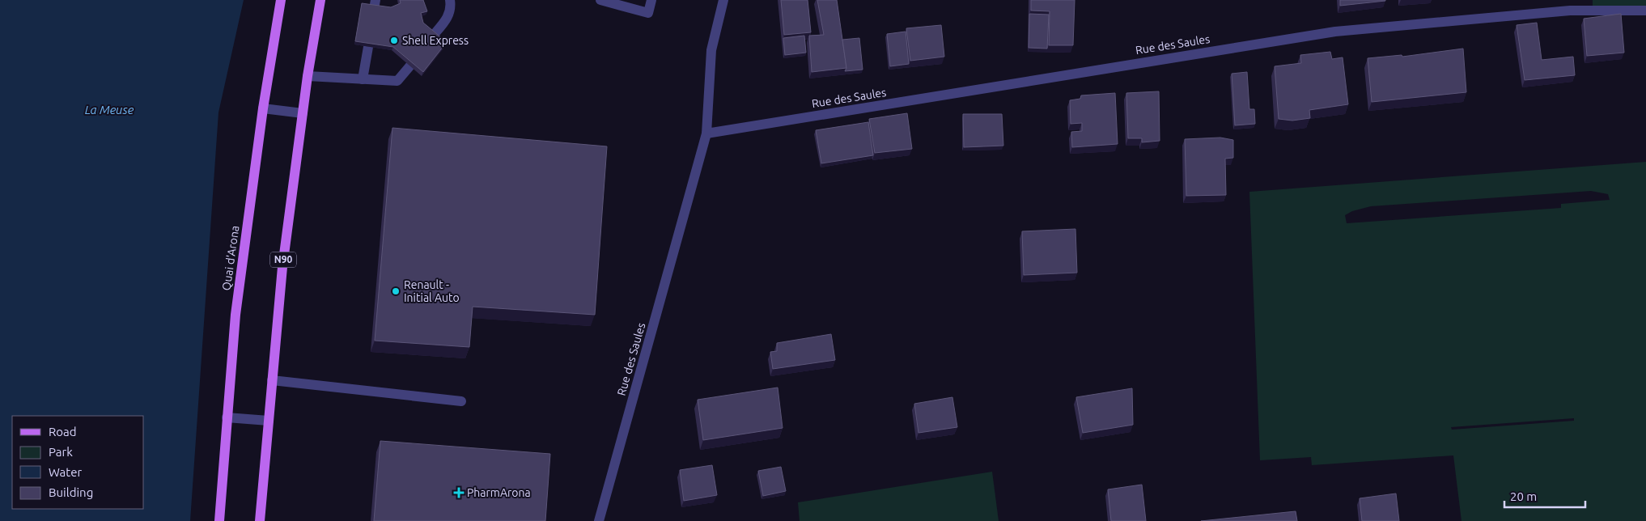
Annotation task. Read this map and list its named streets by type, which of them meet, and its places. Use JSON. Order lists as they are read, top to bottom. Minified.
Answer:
{"streets":{"main road":["Quai d'Arona","N90"],"street":["Rue des Saules"]},"water":["La Meuse"],"places":{"other":["Shell Express","Renault - Initial Auto"],"health":["PharmArona"]},"legend":["Road","Park","Water","Building"],"scale_bar":"20 m"}
